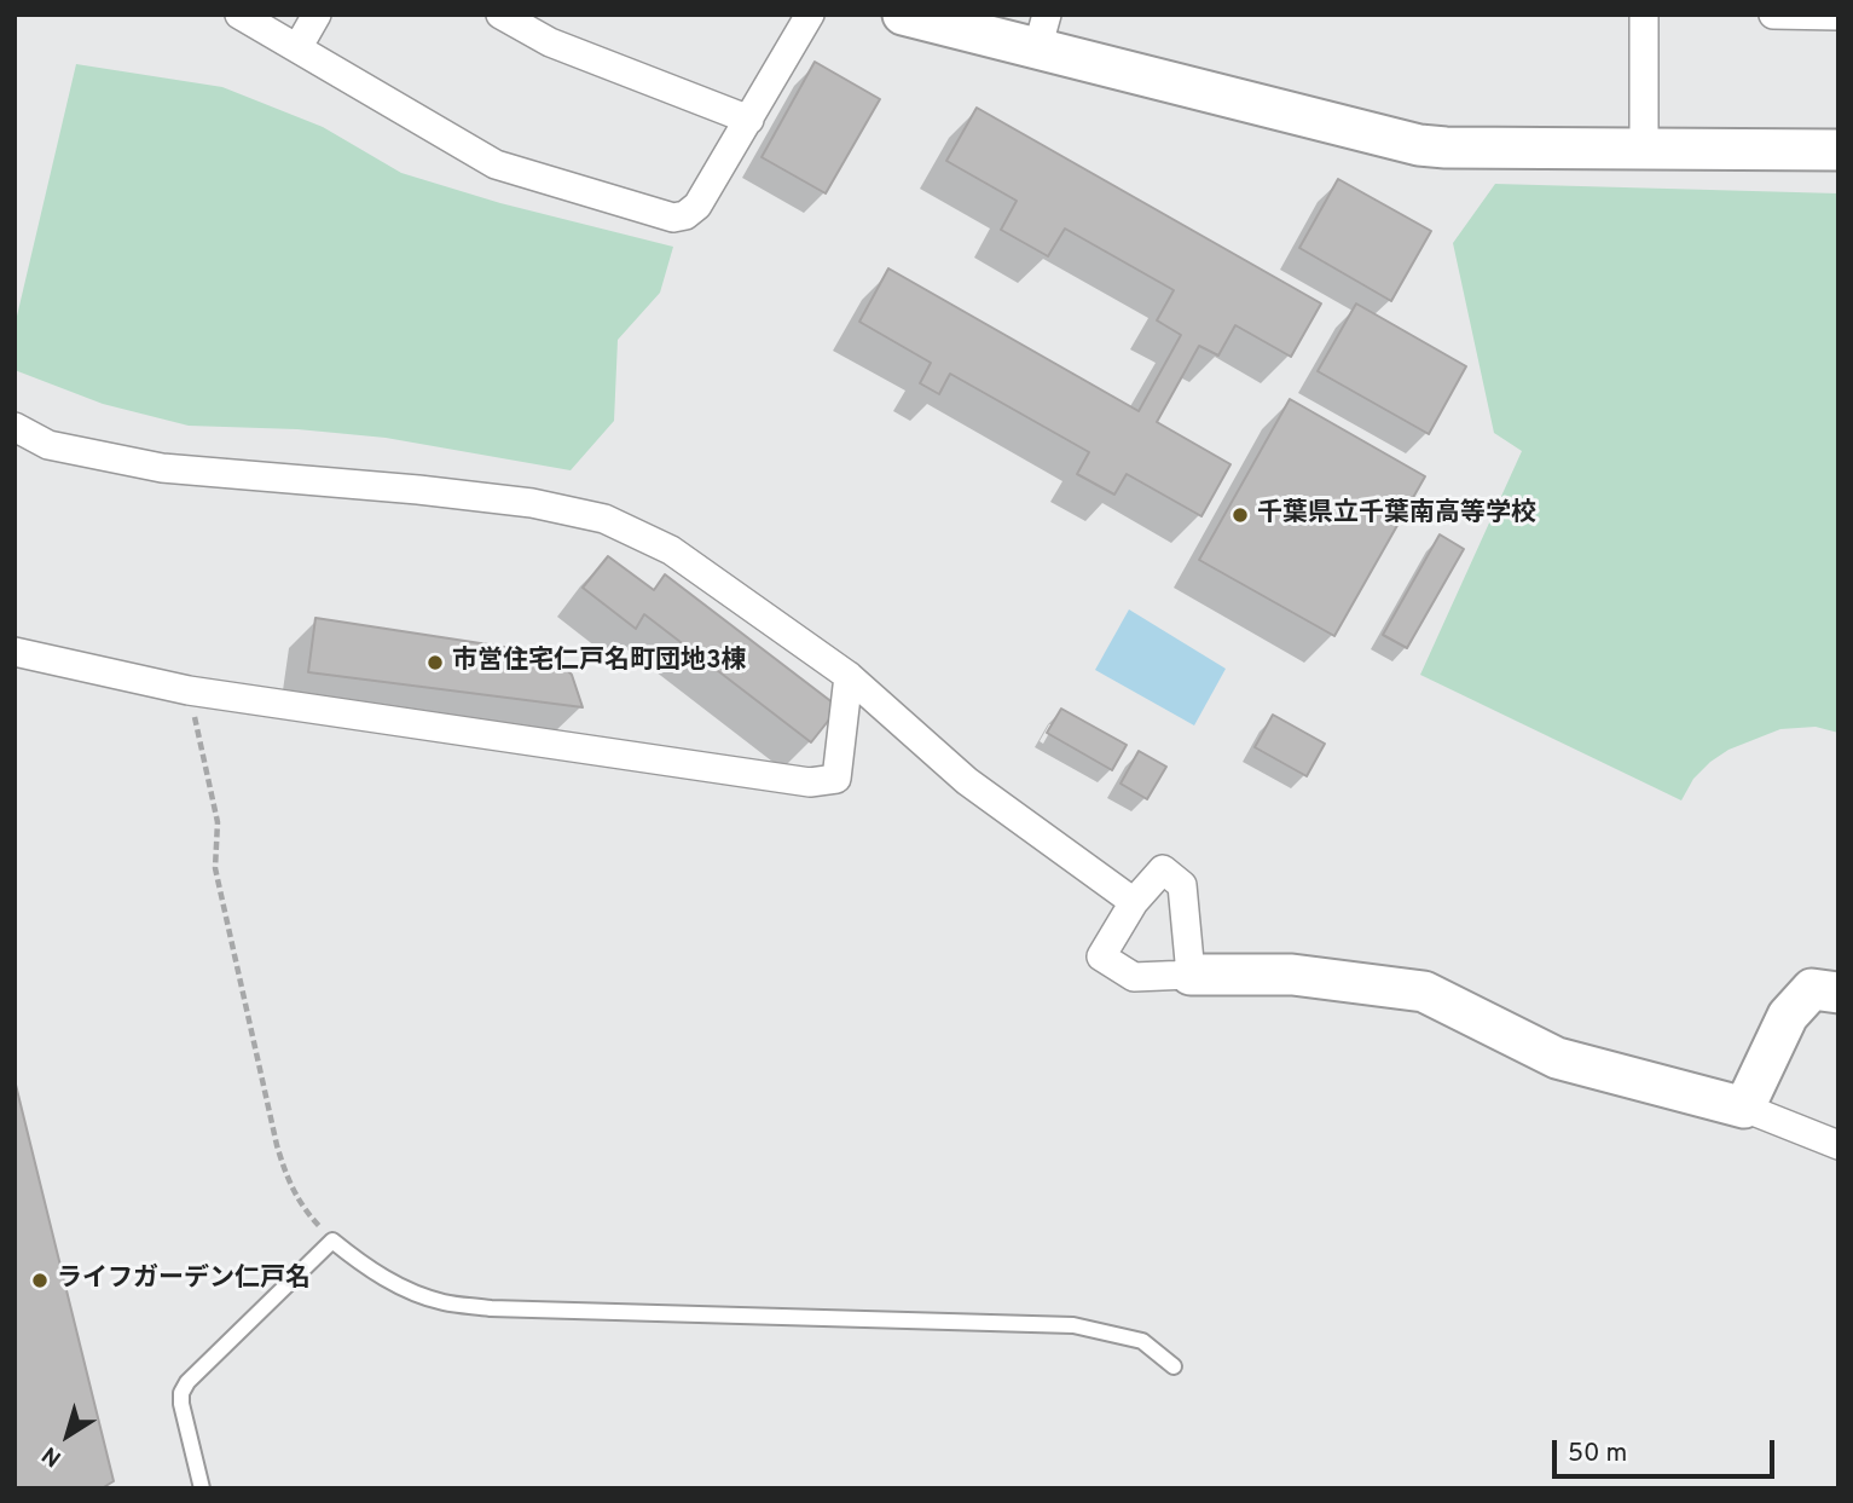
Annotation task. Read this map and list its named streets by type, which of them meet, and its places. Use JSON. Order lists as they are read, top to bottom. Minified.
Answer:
{"places":["千葉県立千葉南高等学校","市営住宅仁戸名町団地3棟","ライフガーデン仁戸名"],"scale_bar":"50 m","north":"bottom left"}
